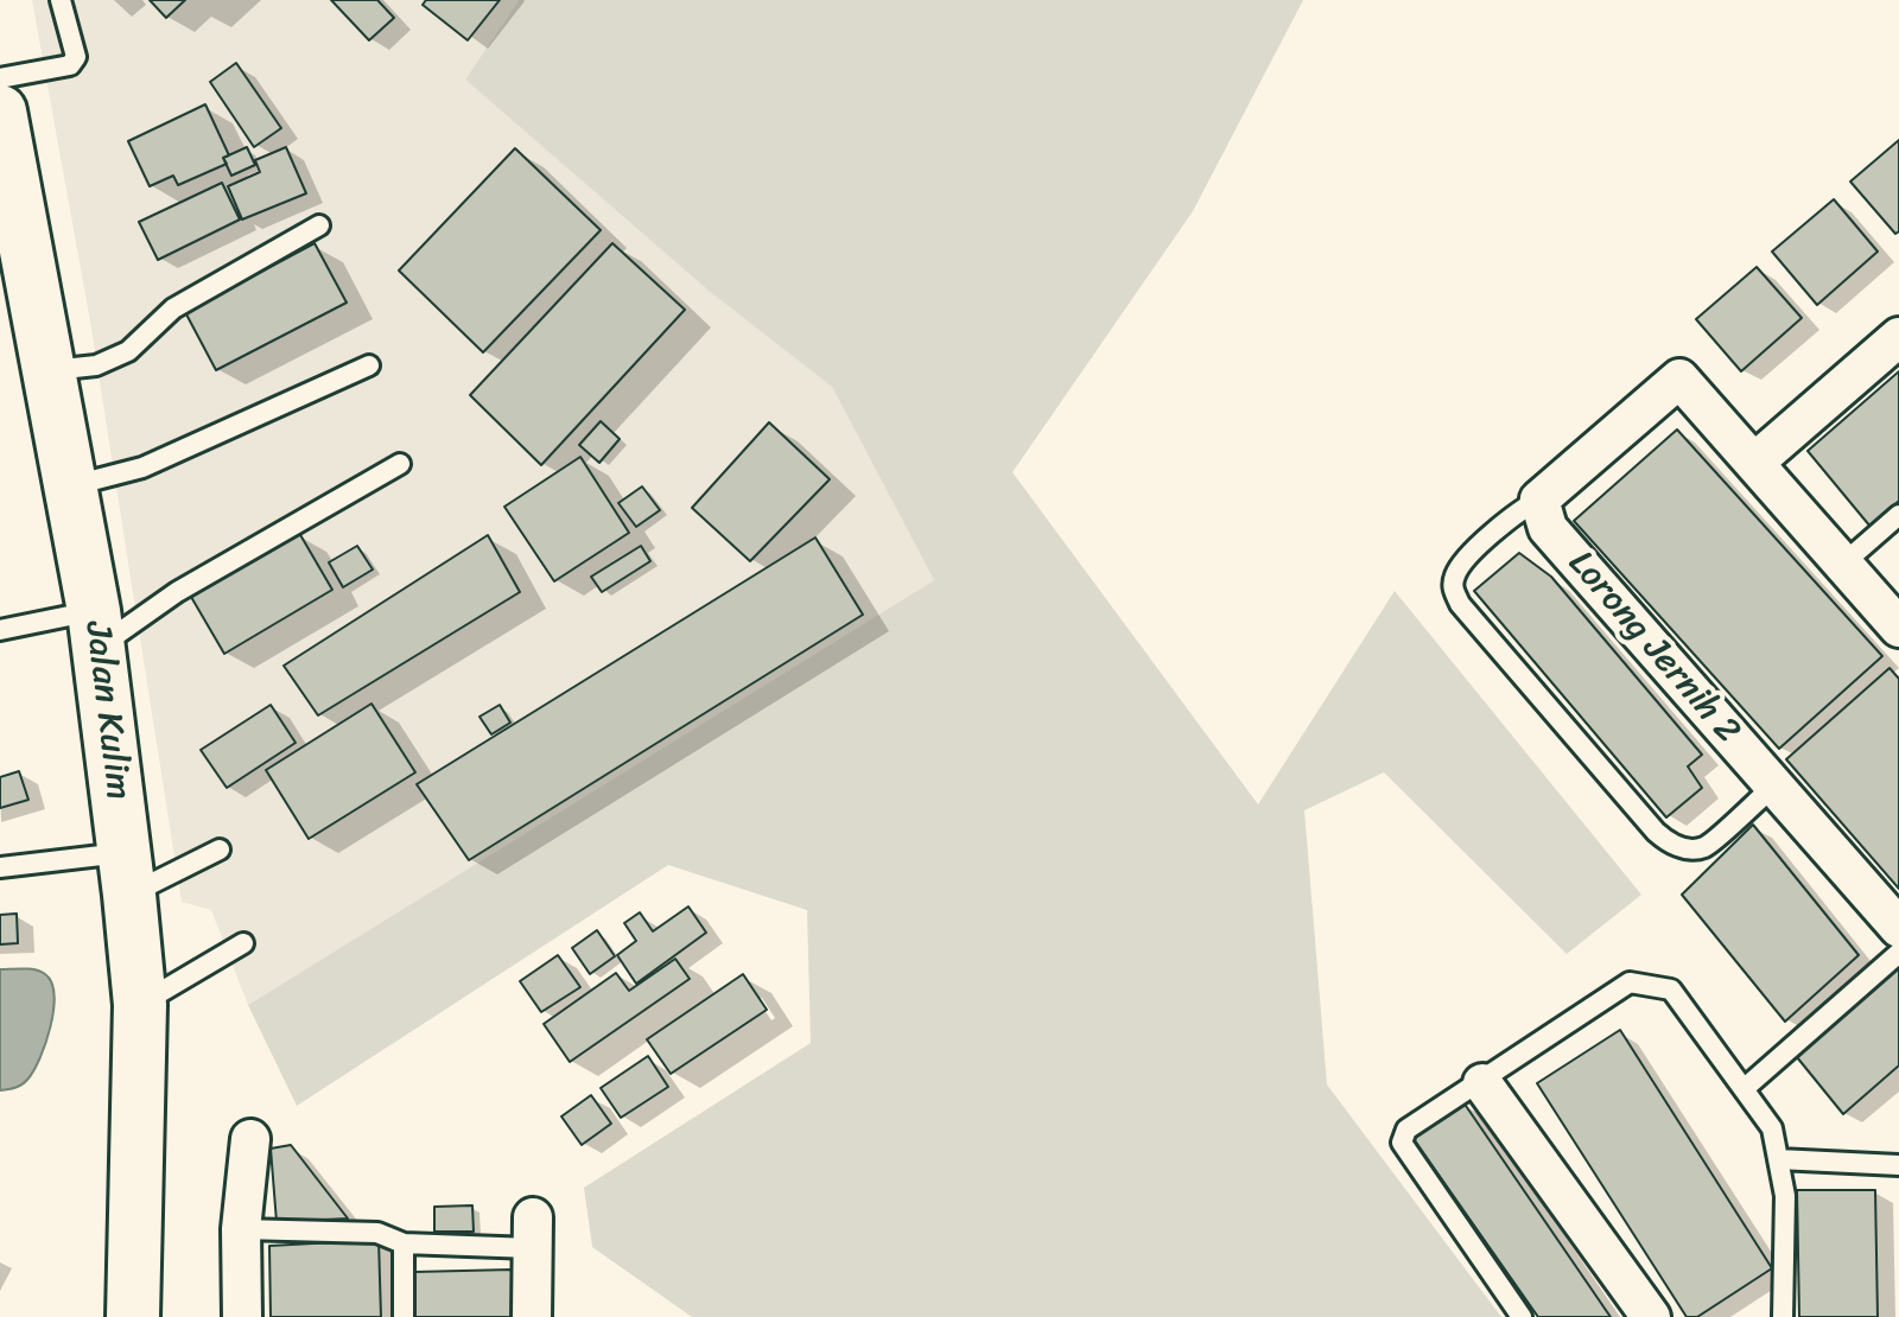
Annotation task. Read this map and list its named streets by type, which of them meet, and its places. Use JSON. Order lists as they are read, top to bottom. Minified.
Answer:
{"streets":{"main road":["Jalan Kulim"],"street":["Lorong Jernih 2"]}}
